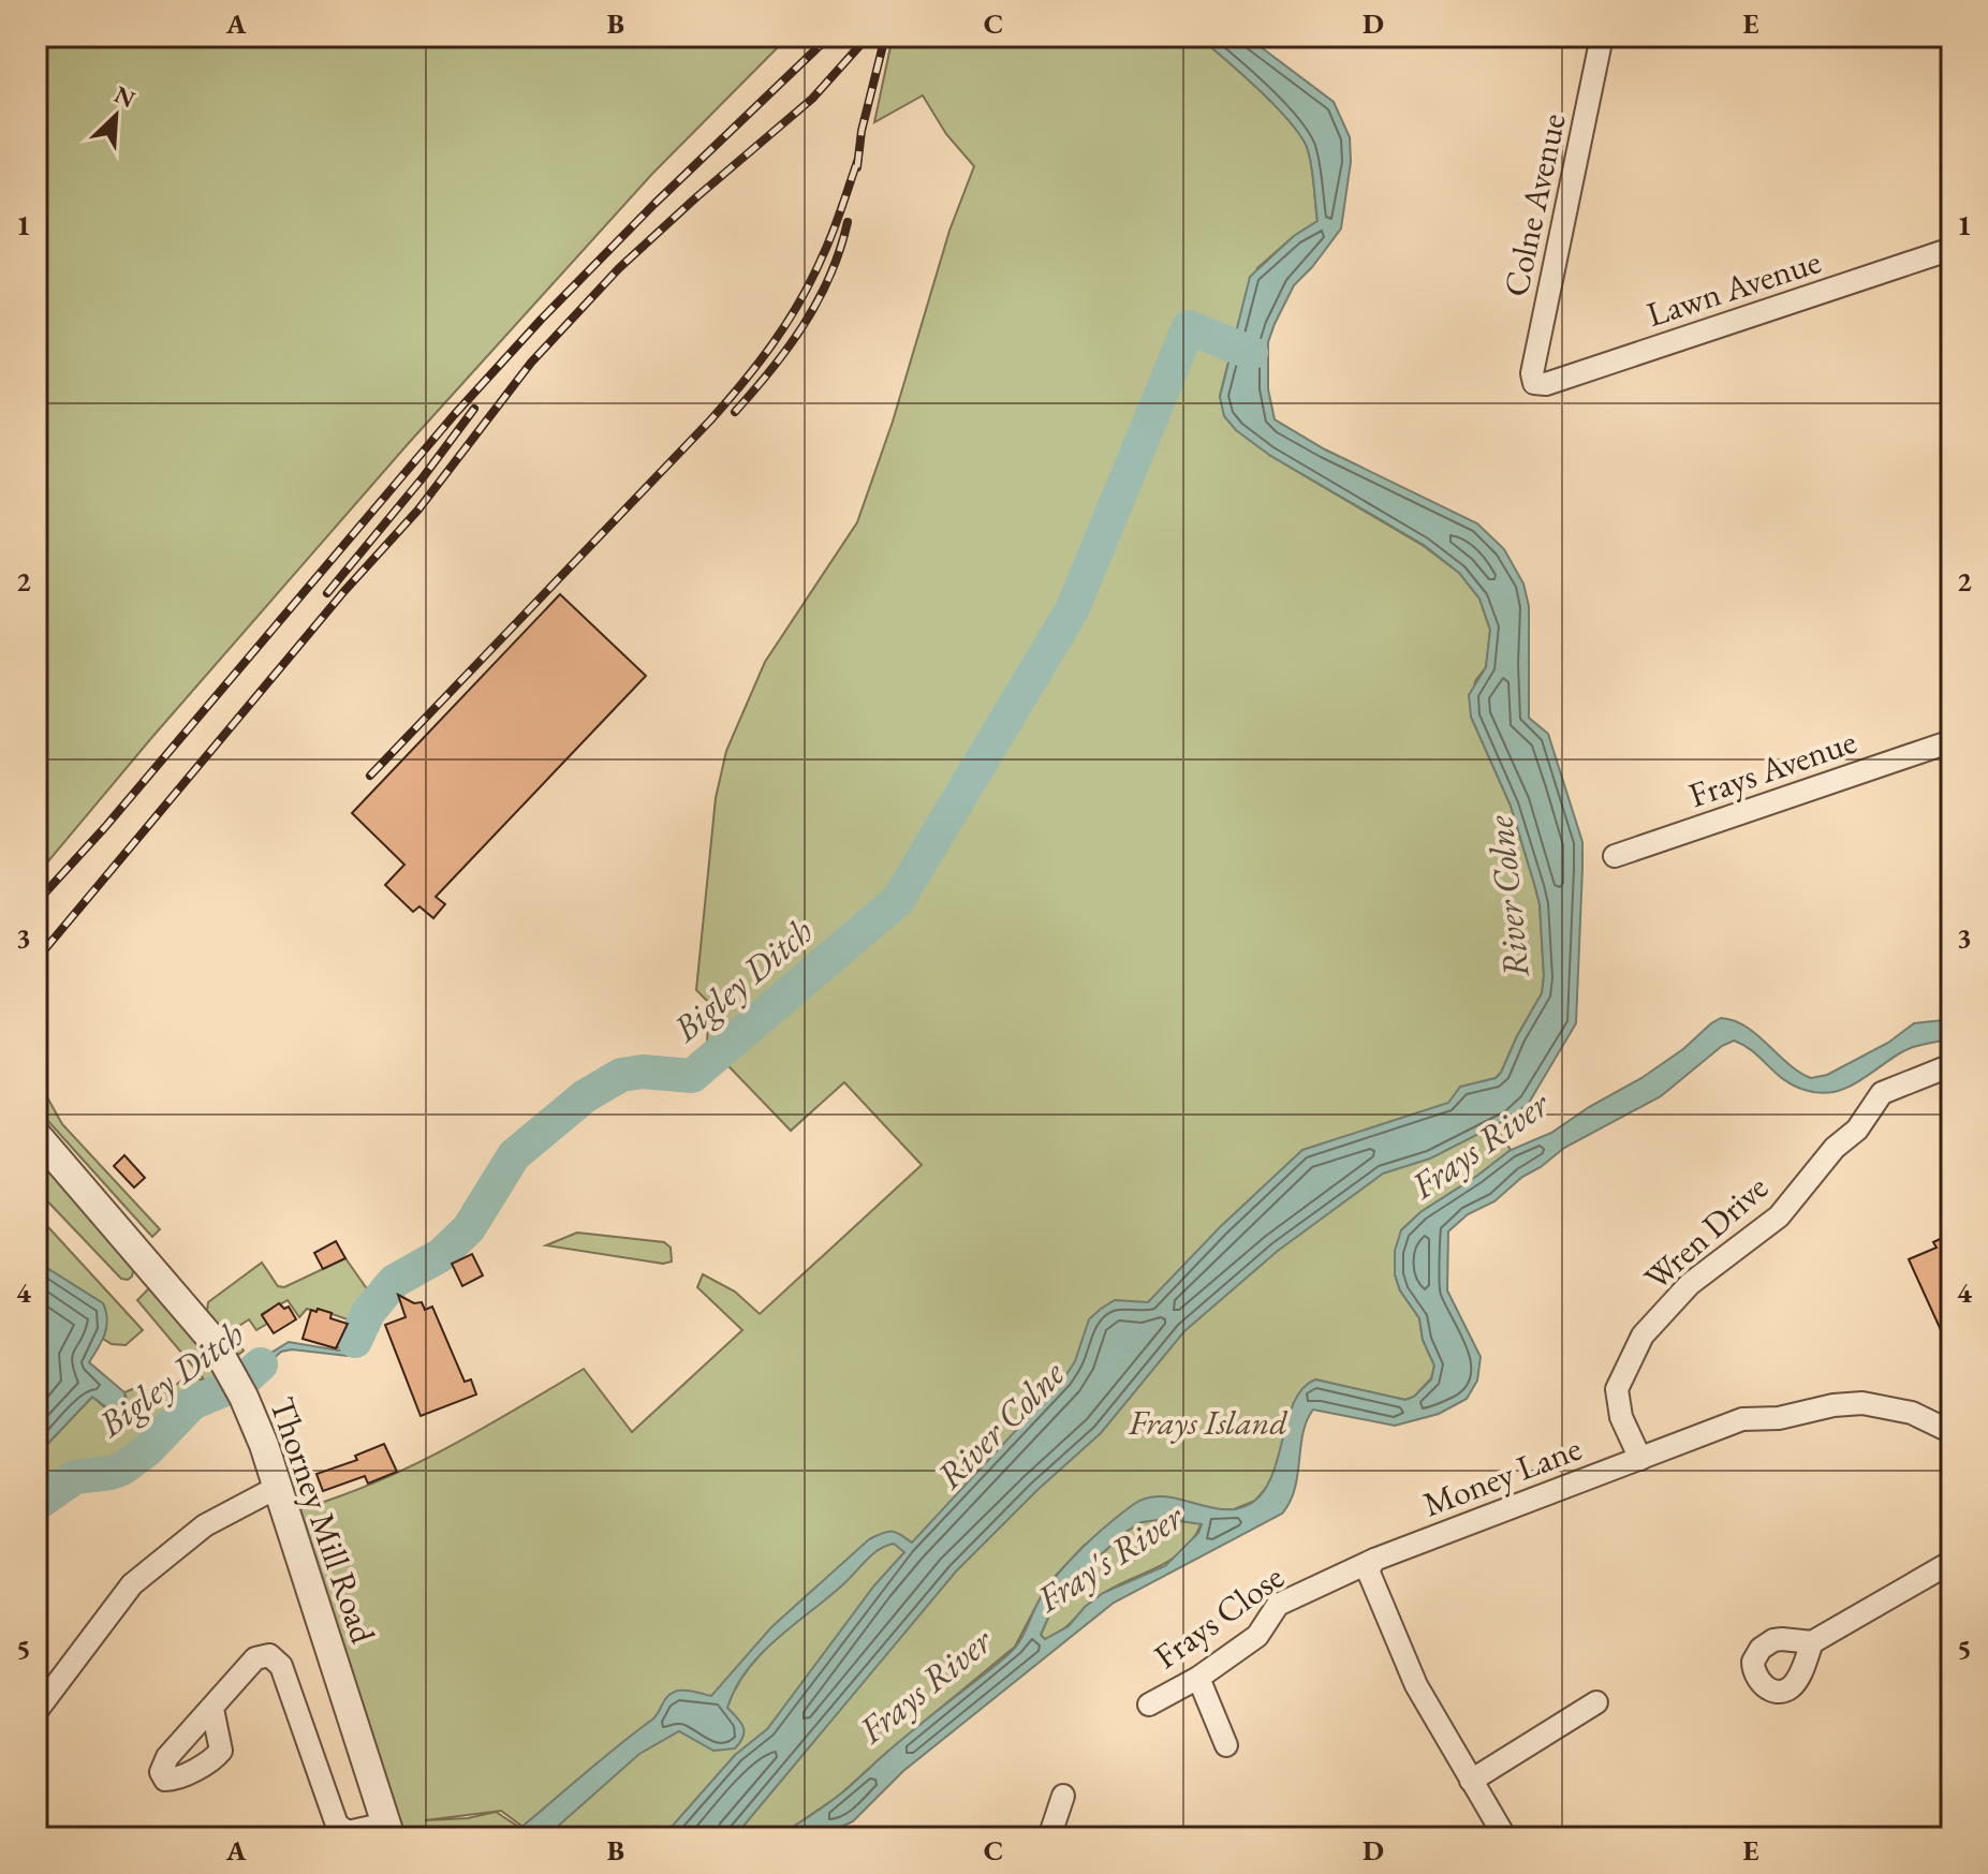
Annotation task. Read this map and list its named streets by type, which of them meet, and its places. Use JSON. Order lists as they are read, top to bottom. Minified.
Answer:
{"streets":{"street":["Colne Avenue","Lawn Avenue","Frays Avenue","Wren Drive","Money Lane","Thorney Mill Road","Frays Close"]},"crossings":[["Colne Avenue","Lawn Avenue"],["Wren Drive","Money Lane"],["Money Lane","Frays Close"]],"water":["River Colne","Bigley Ditch","Frays River","Fray's River"],"parks":["Frays Island"],"north":"top right","grid":{"columns":["A","B","C","D","E"],"rows":["1","2","3","4","5"]}}
